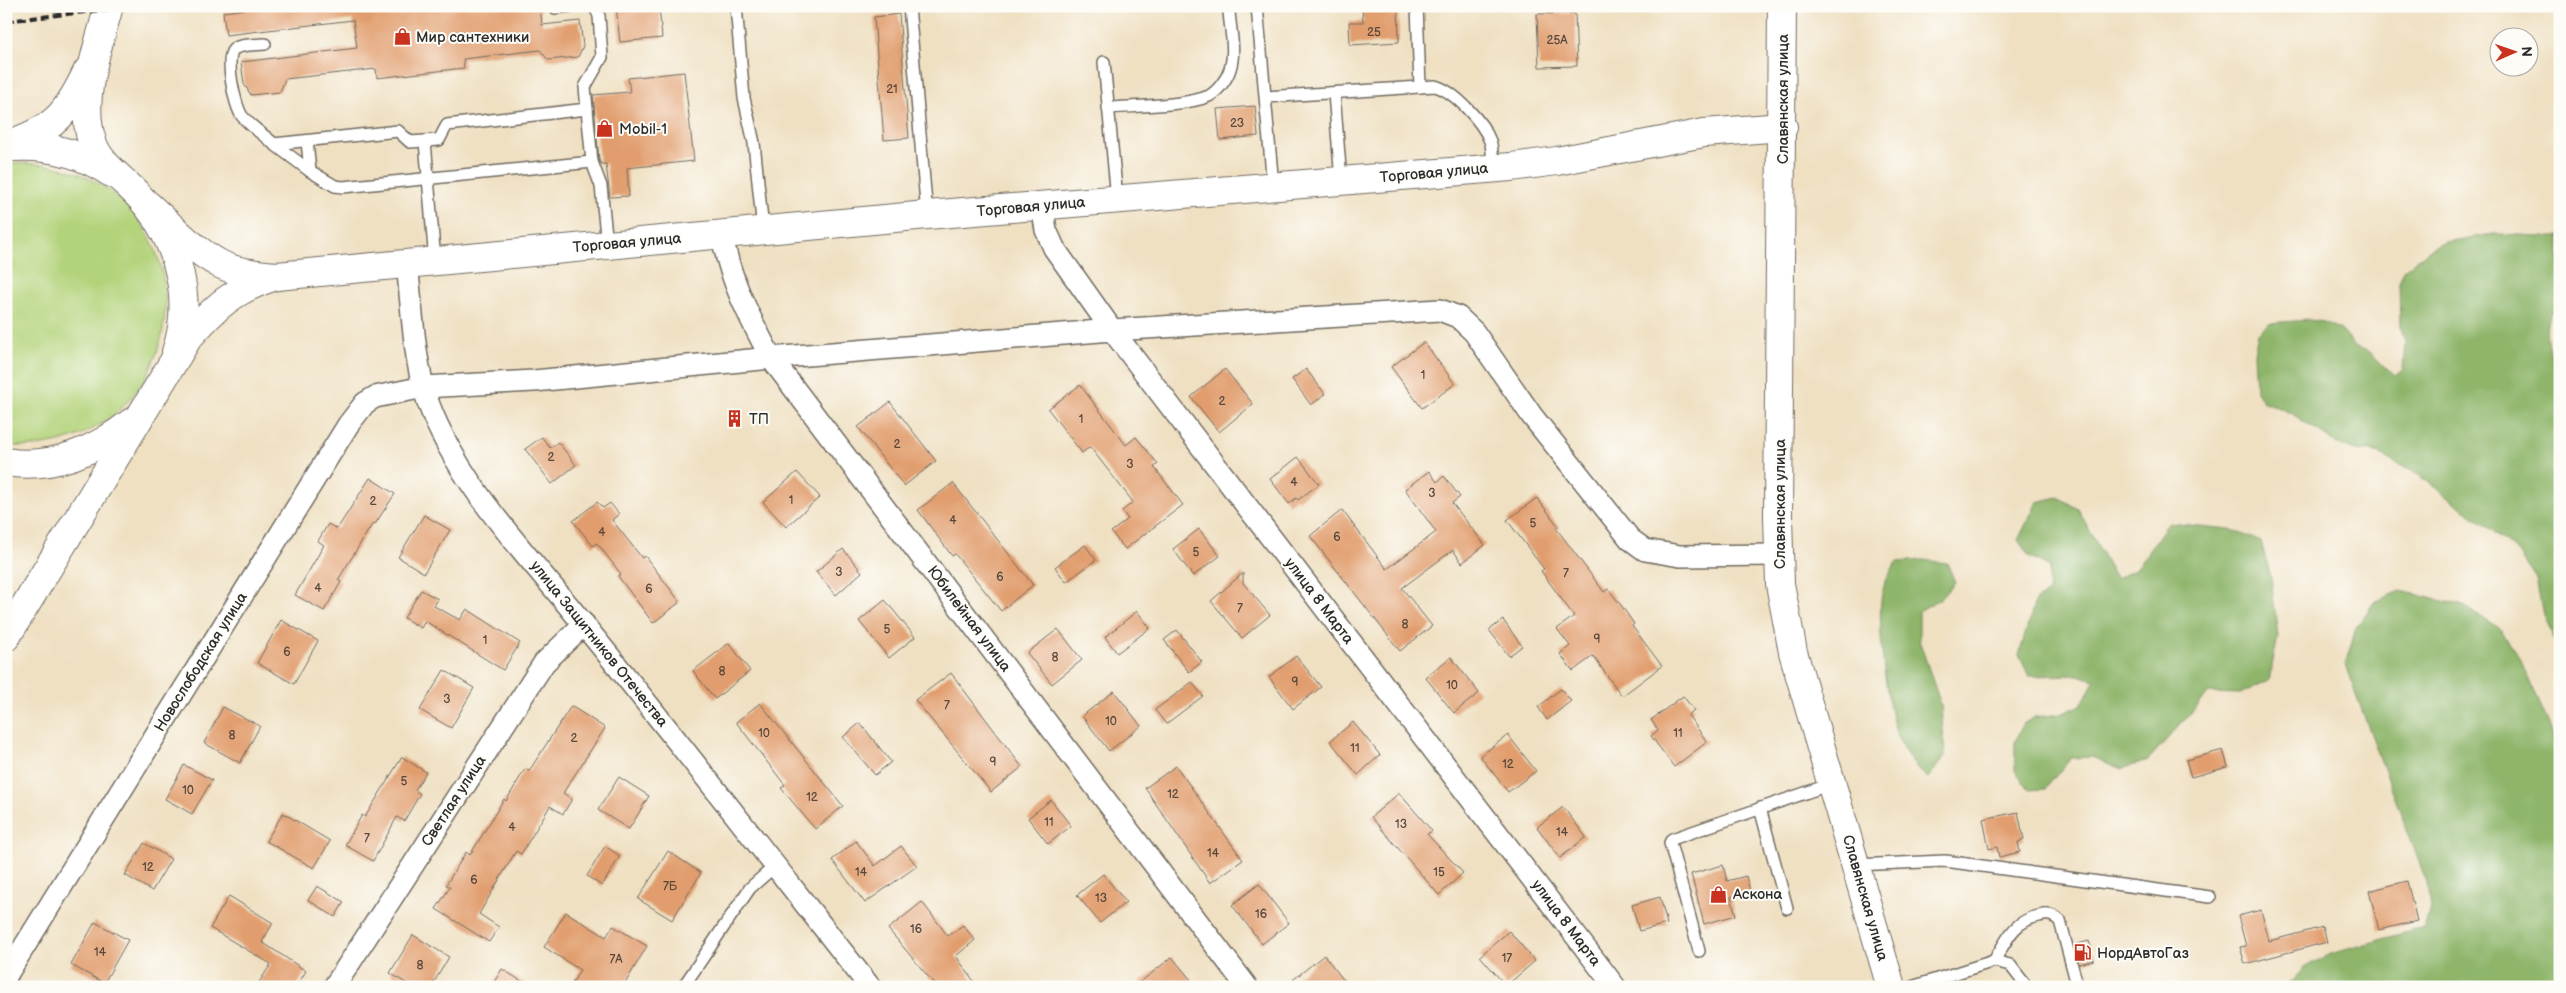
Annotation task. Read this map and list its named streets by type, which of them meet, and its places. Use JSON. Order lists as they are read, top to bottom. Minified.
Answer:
{"streets":{"street":["Славянская улица","Торговая улица","улица 8 Марта","Юбилейная улица","улица Защитников Отечества","Новослободская улица","Светлая улица"]},"crossings":[["Славянская улица","Торговая улица"],["Славянская улица","Новослободская улица"],["Торговая улица","улица 8 Марта"],["Торговая улица","Юбилейная улица"],["Торговая улица","улица Защитников Отечества"],["улица 8 Марта","Новослободская улица"],["Юбилейная улица","Новослободская улица"],["улица Защитников Отечества","Новослободская улица"],["улица Защитников Отечества","Светлая улица"]],"places":{"shop":["Мир сантехники","Mobil-1","Аскона"],"building":["ТП"],"fuel station":["НордАвтоГаз"]},"house_numbers":["25","25А","21","23","1","2","1","2","2","3","4","3","1","2","4","5","4","6","5","3","7","6","4","6","7","8","5","9","1","6","8","8","9","10","3","7","10","10","11","8","2","11","9","12","5","10","12","12","11","13","4","14","7","14","12","14","15","6","7Б","13","16","16","14","17","7А","8"],"north":"right"}
